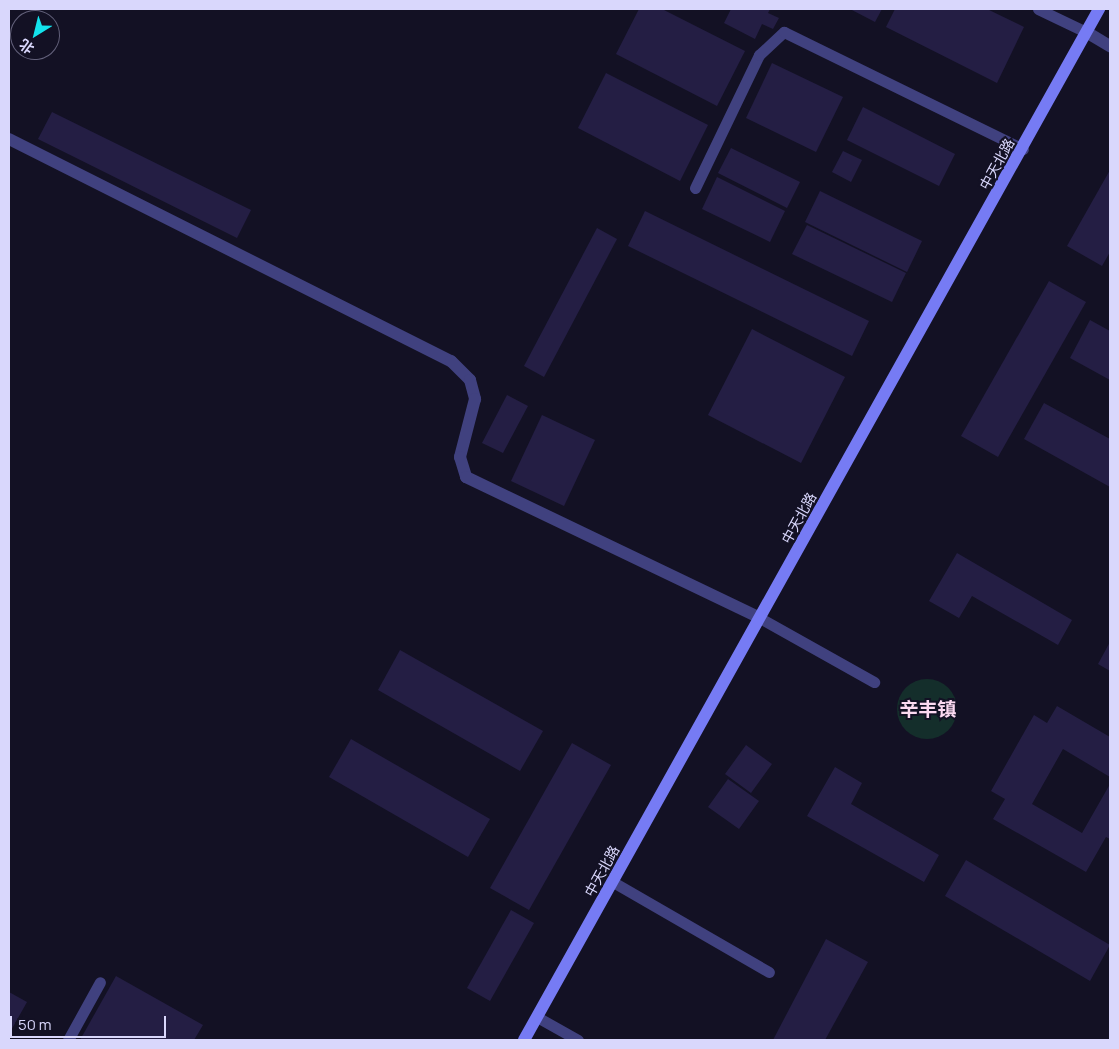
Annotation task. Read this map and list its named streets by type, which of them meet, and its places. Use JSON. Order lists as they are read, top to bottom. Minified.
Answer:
{"streets":{"main road":["中天北路"]},"districts":["辛丰镇"],"scale_bar":"50 m","north":"bottom left"}
